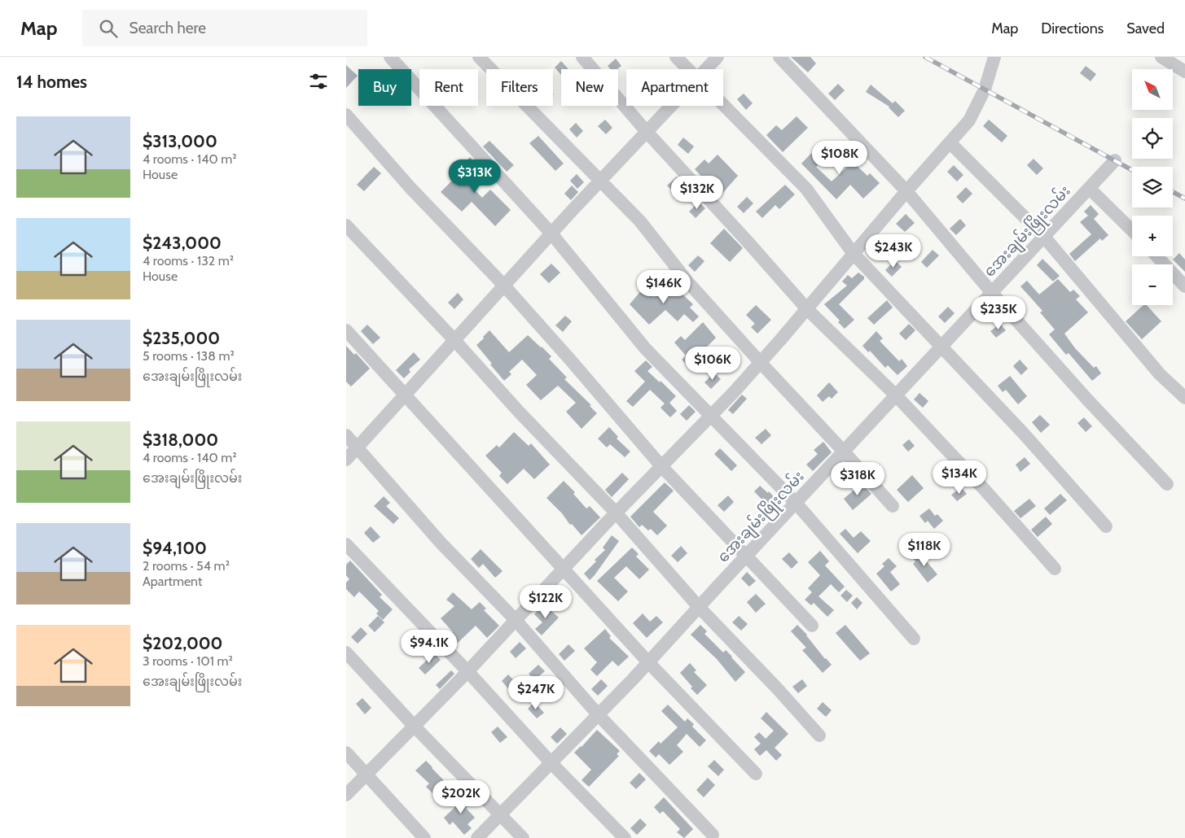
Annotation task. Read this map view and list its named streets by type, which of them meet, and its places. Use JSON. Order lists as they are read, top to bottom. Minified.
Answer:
{"streets":{"street":["အေးချမ်းဖြိုးလမ်း"]},"north":"top left","page":{"header":"Map","search":"Search here","nav":["Map","Directions","Saved"],"heading":"14 homes","map_buttons":["+","−"],"chip":["Buy","Rent","Filters","New","Apartment"],"list":[{"name":"$313,000","note":"4 rooms · 140 m² · House"},{"name":"$243,000","note":"4 rooms · 132 m² · House"},{"name":"$235,000","note":"5 rooms · 138 m² · အေးချမ်းဖြိုးလမ်း"},{"name":"$318,000","note":"4 rooms · 140 m² · အေးချမ်းဖြိုးလမ်း"},{"name":"$94,100","note":"2 rooms · 54 m² · Apartment"},{"name":"$202,000","note":"3 rooms · 101 m² · အေးချမ်းဖြိုးလမ်း"}],"price":["$108K","$313K","$132K","$243K","$146K","$235K","$106K","$134K","$318K","$118K","$122K","$94.1K","$247K","$202K"]}}
